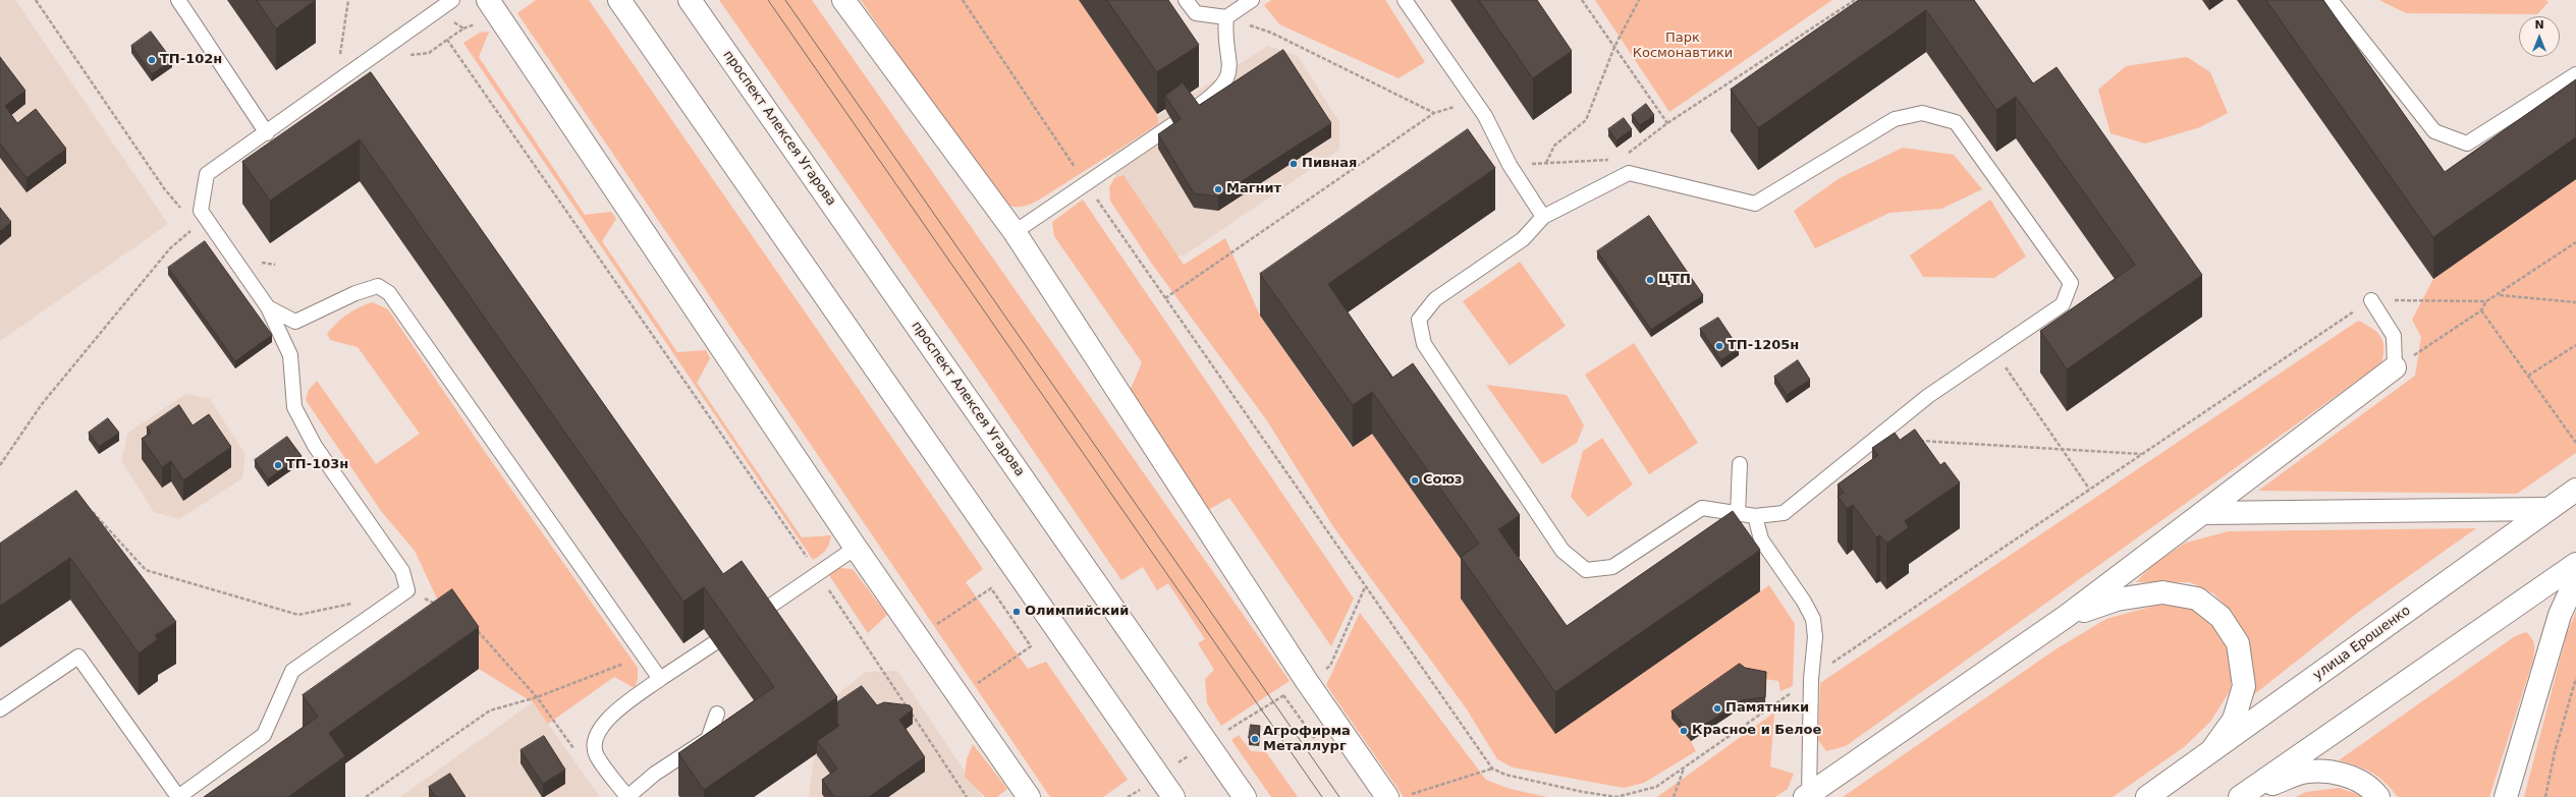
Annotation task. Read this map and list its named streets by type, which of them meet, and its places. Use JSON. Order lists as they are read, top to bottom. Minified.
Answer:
{"streets":{"street":["проспект Алексея Угарова","улица Ерошенко"]},"parks":["Парк Космонавтики"],"places":["ТП-102н","Пивная","Магнит","ЦТП","ТП-1205н","ТП-103н","Союз","Олимпийский","Памятники","Красное и Белое","Агрофирма Металлург"],"north":"top"}
